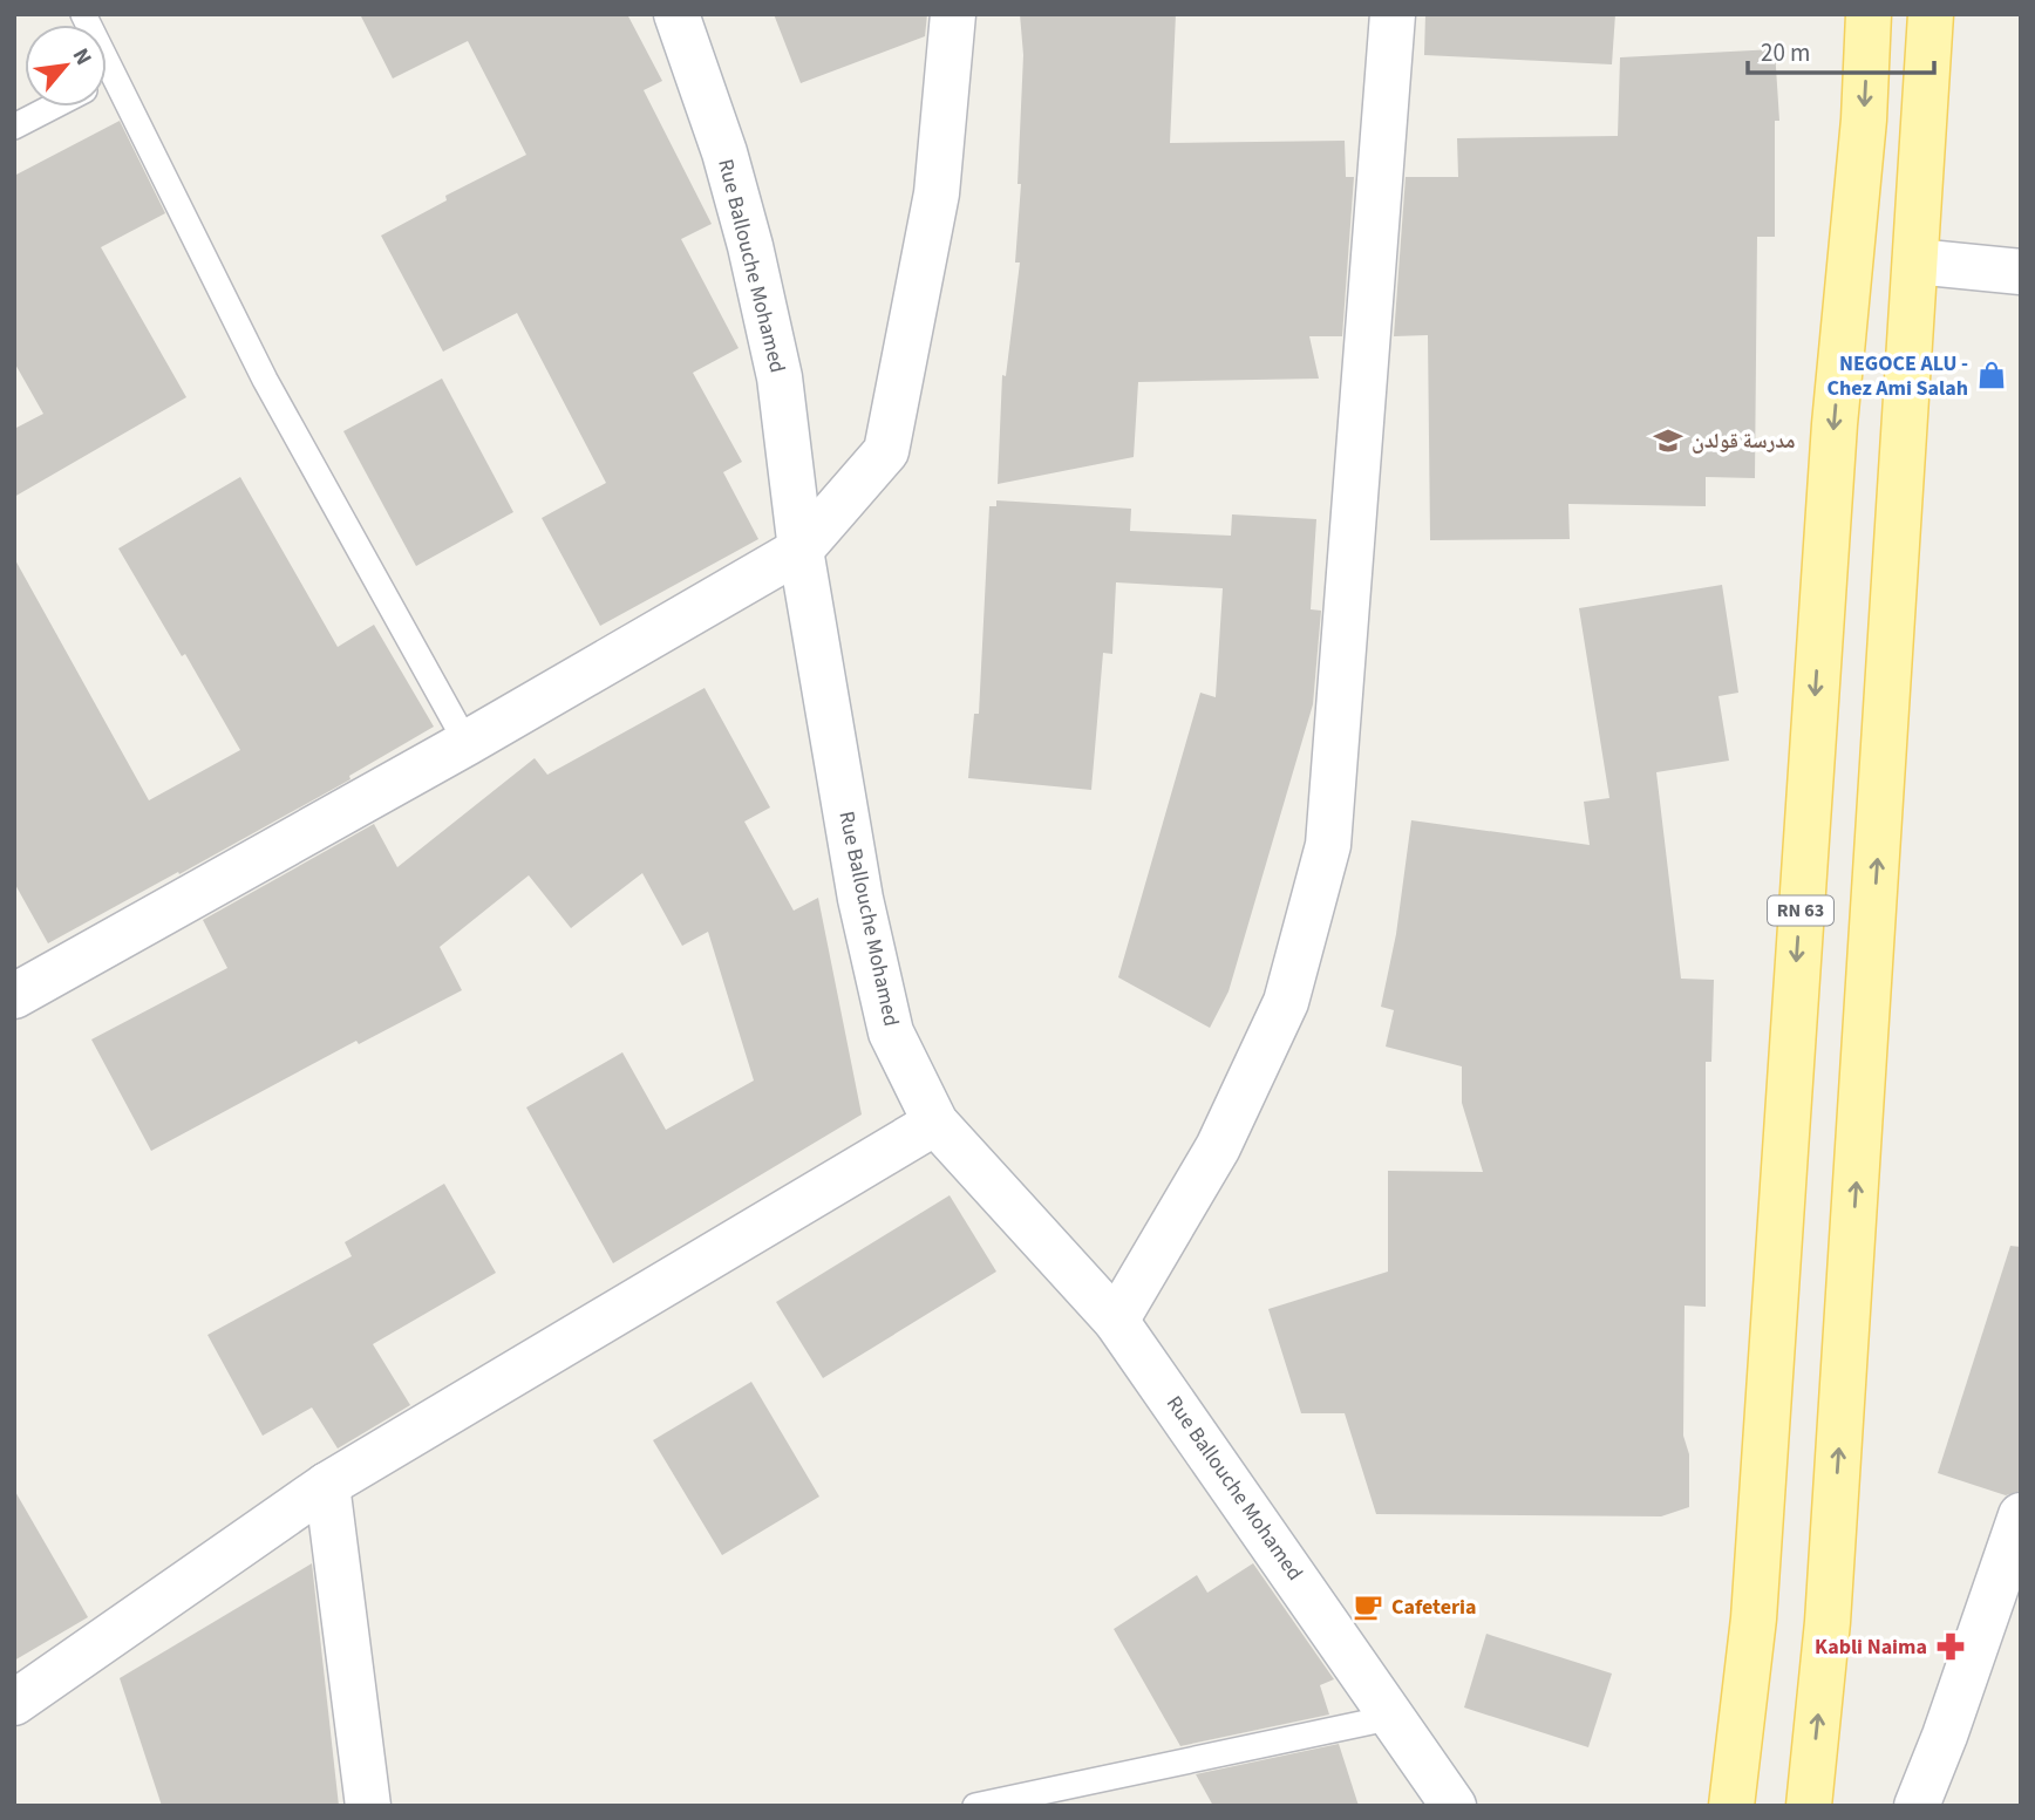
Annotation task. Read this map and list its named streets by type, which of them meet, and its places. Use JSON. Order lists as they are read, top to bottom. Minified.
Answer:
{"streets":{"main road":["RN 63"],"street":["Rue Ballouche Mohamed"]},"places":{"shop":["NEGOCE ALU - Chez Ami Salah"],"school or university":["مدرسة قولدن"],"cafe":["Cafeteria"],"pharmacy":["Kabli Naima"]},"scale_bar":"20 m","north":"top right"}
